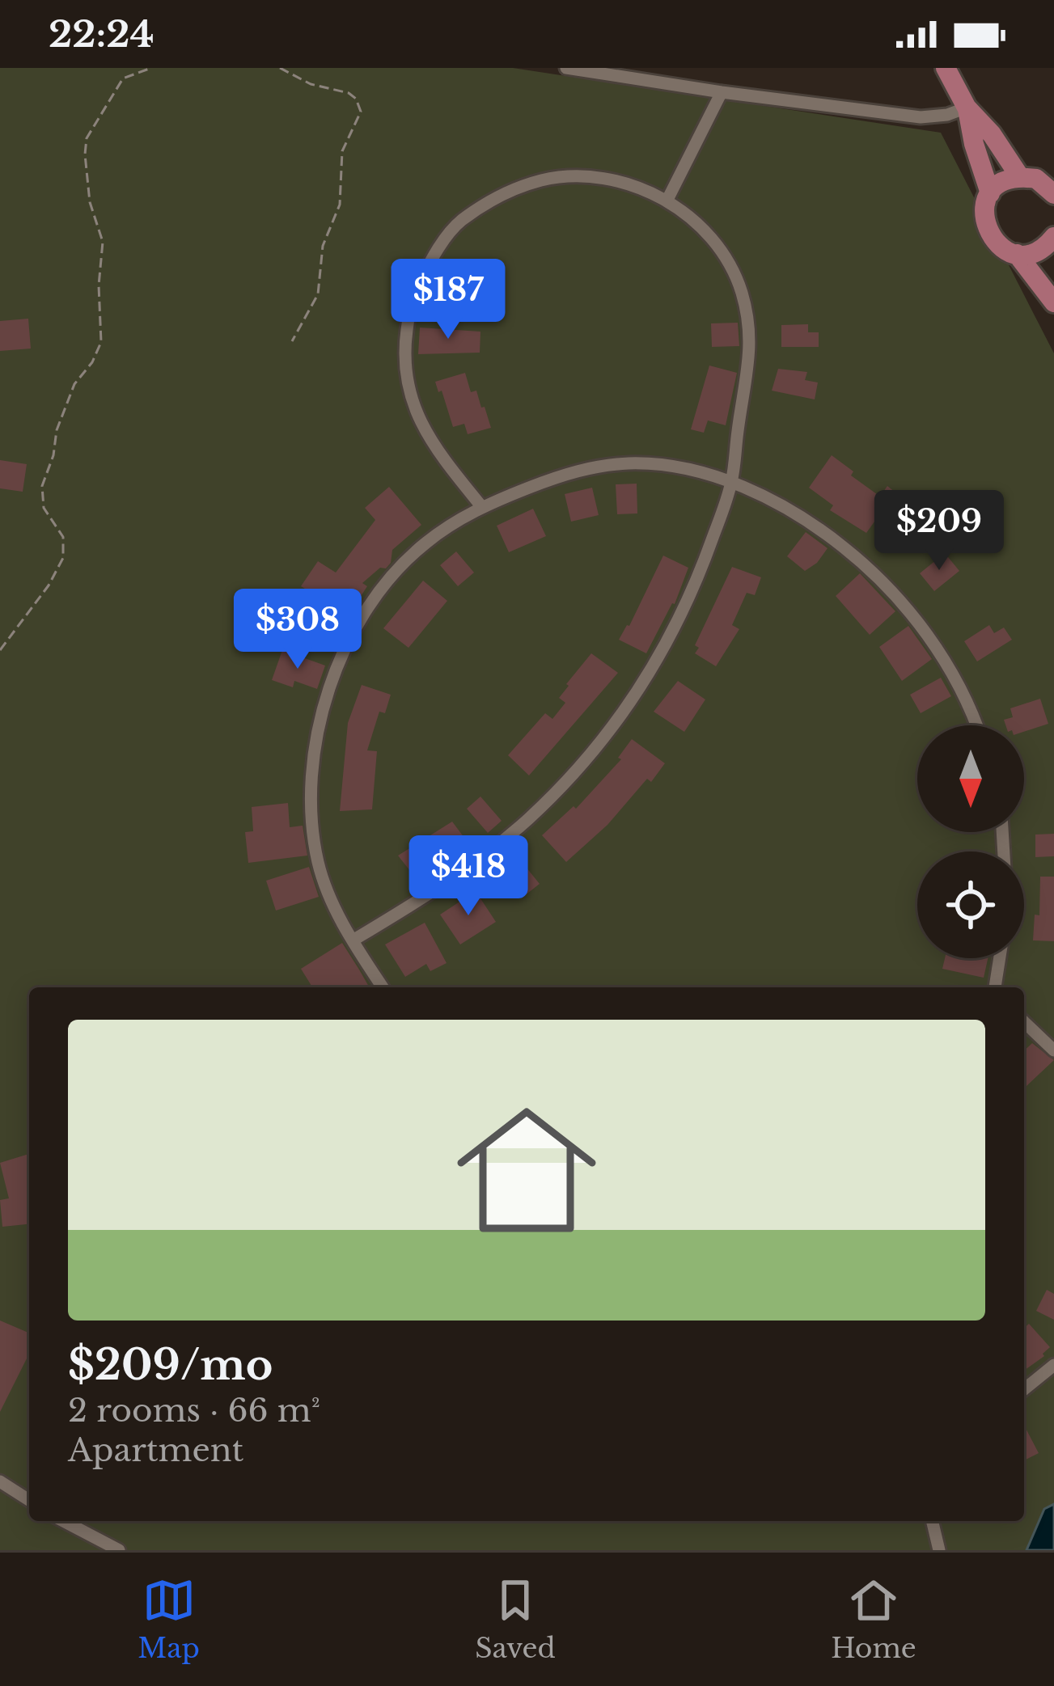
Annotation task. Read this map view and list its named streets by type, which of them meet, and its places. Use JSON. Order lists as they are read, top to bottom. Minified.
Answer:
{"north":"bottom","page":{"status":"22:24","price":["$187","$209","$308","$418"],"list":[{"name":"$209/mo","note":"2 rooms · 66 m² · Apartment"}],"tabs":["Map","Saved","Home"]}}
